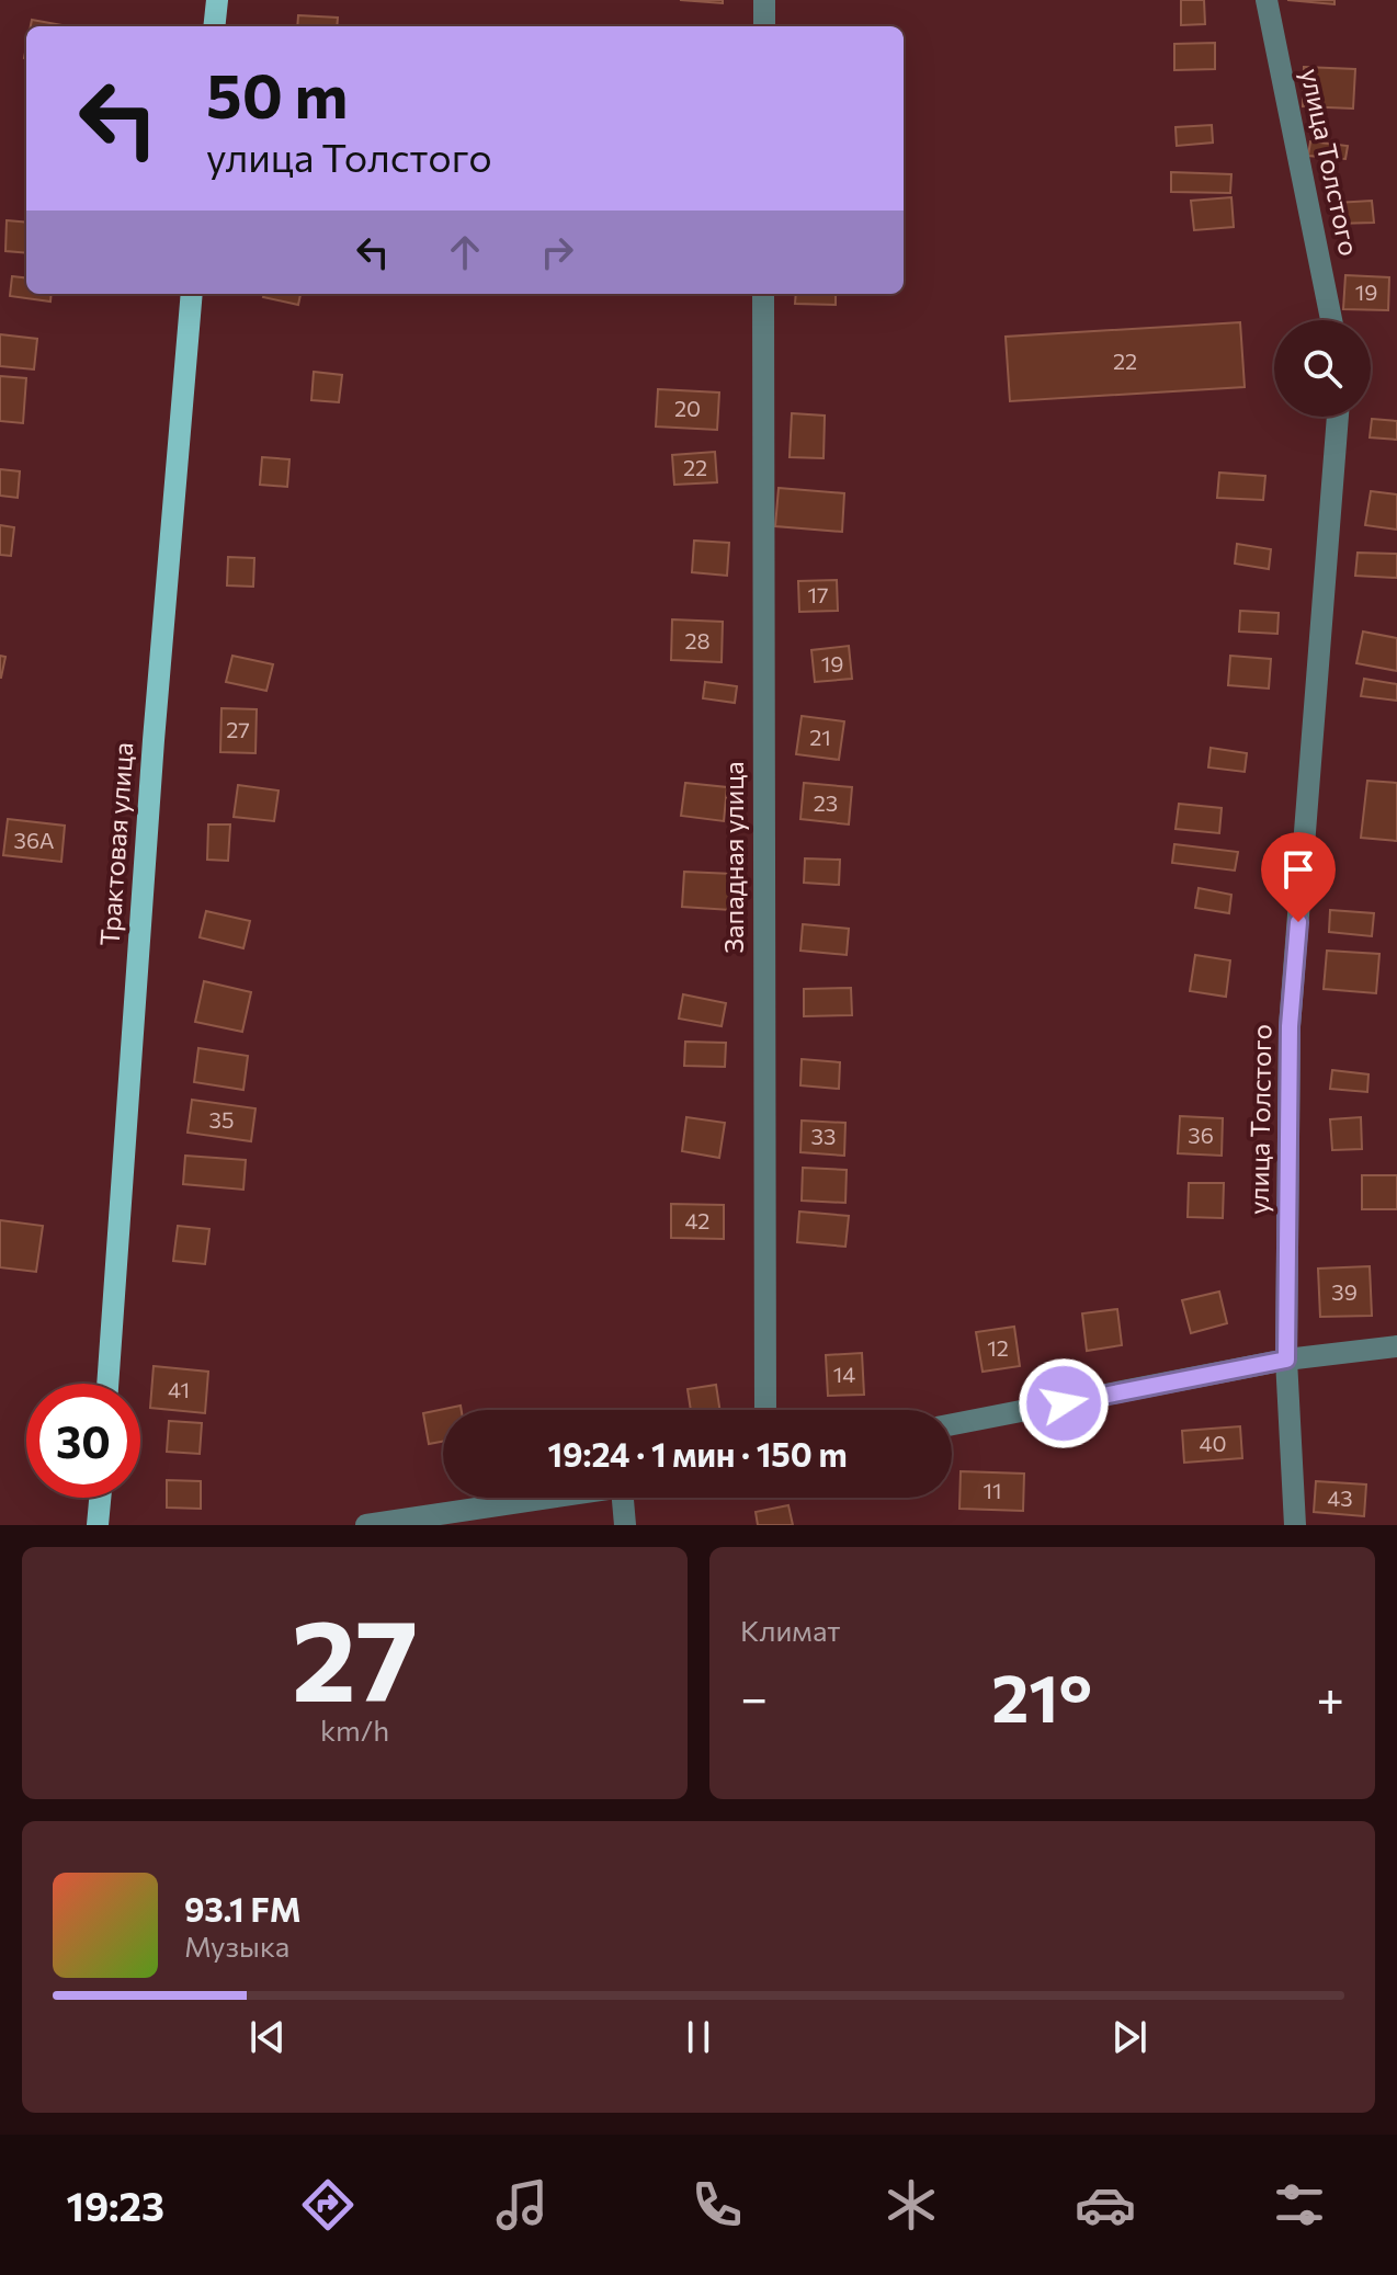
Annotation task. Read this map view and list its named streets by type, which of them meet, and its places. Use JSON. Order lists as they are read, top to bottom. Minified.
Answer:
{"streets":{"main road":["Трактовая улица"],"street":["улица Толстого","Западная улица"]},"house_numbers":["19","22","20","22","17","28","19","27","21","23","36А","35","36","33","42","39","12","14","41","40","11","43"],"page":{"turn":["50 m","улица Толстого"],"limit":"30","trip":"19:24 · 1 мин · 150 m","tile":[["27","km/h"],"Климат"],"heat":["−","21°","+"],"song":["93.1 FM","Музыка"],"tabs":"19:23"}}
